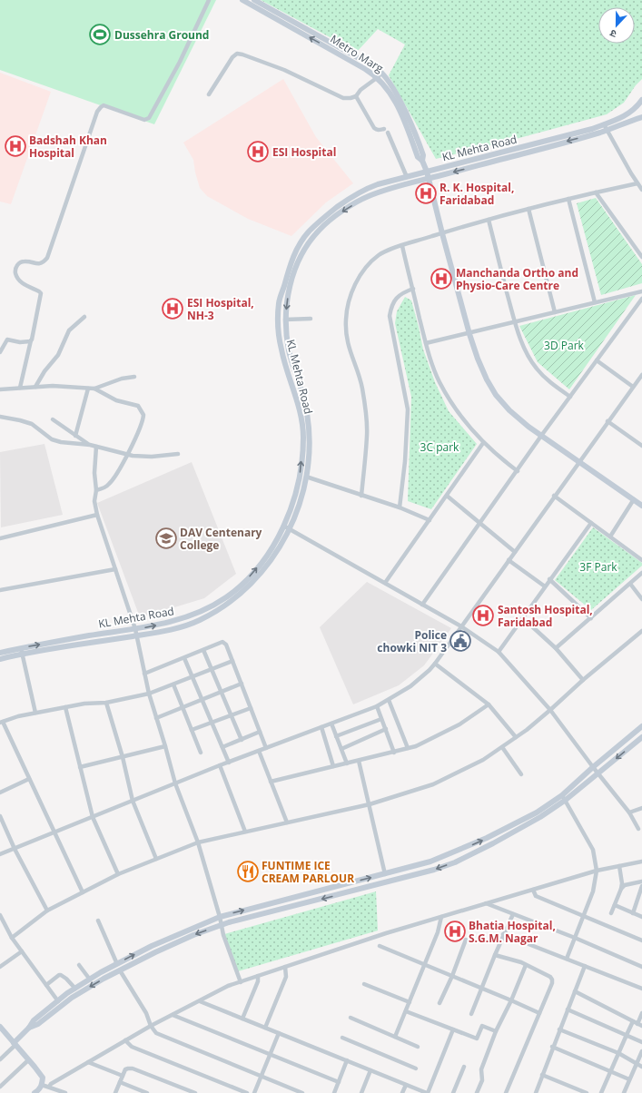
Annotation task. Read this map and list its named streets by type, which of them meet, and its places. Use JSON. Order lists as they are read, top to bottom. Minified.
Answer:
{"streets":{"street":["Metro Marg","KL Mehta Road"]},"crossings":[["Metro Marg","KL Mehta Road"]],"parks":["3D Park","3C park","3F Park"],"places":{"sports":["Dussehra Ground"],"hospital":["Badshah Khan Hospital","ESI Hospital","R. K. Hospital, Faridabad","Manchanda Ortho and Physio-Care Centre","ESI Hospital, NH-3","Santosh Hospital, Faridabad","Bhatia Hospital, S.G.M. Nagar"],"school or university":["DAV Centenary College"],"public building":["Police chowki NIT 3"],"restaurant":["FUNTIME ICE CREAM PARLOUR"]},"north":"bottom"}
